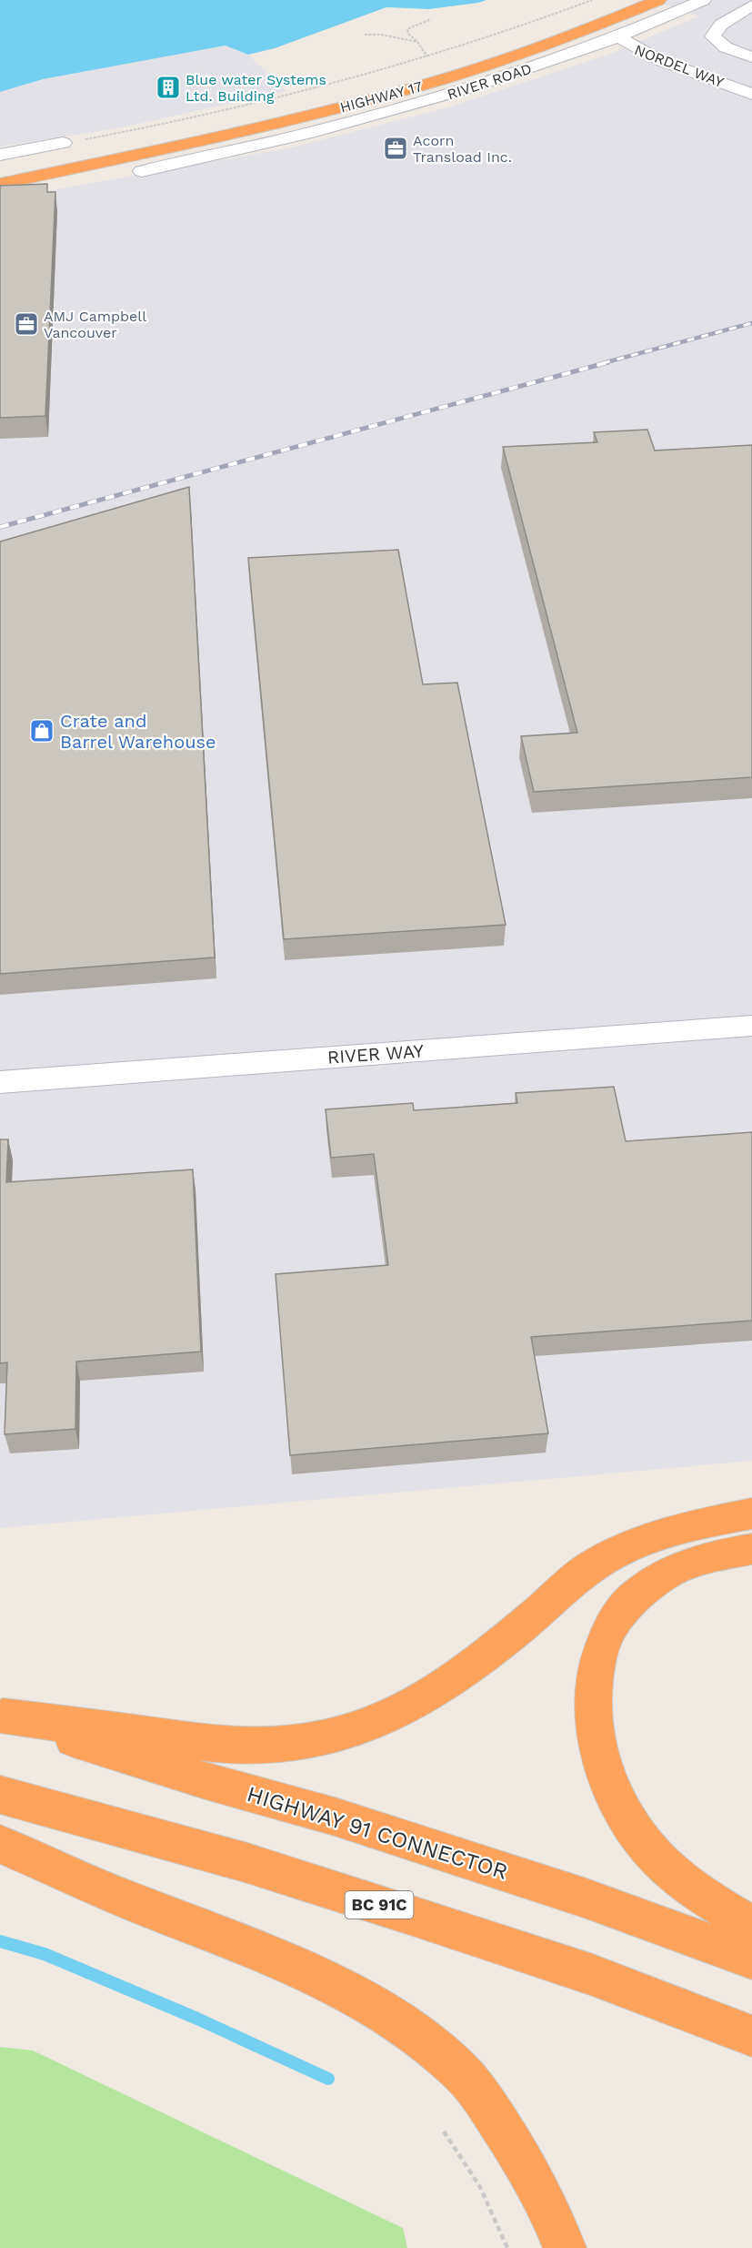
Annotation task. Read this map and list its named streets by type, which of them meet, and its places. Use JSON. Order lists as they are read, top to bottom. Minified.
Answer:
{"streets":{"highway":["HIGHWAY 17","HIGHWAY 91 CONNECTOR","BC 91C"],"street":["NORDEL WAY","RIVER ROAD","RIVER WAY"]},"crossings":[["NORDEL WAY","RIVER ROAD"]],"places":{"building":["Blue water Systems Ltd. Building"],"office":["Acorn Transload Inc.","AMJ Campbell Vancouver"],"shop":["Crate and Barrel Warehouse"]}}
